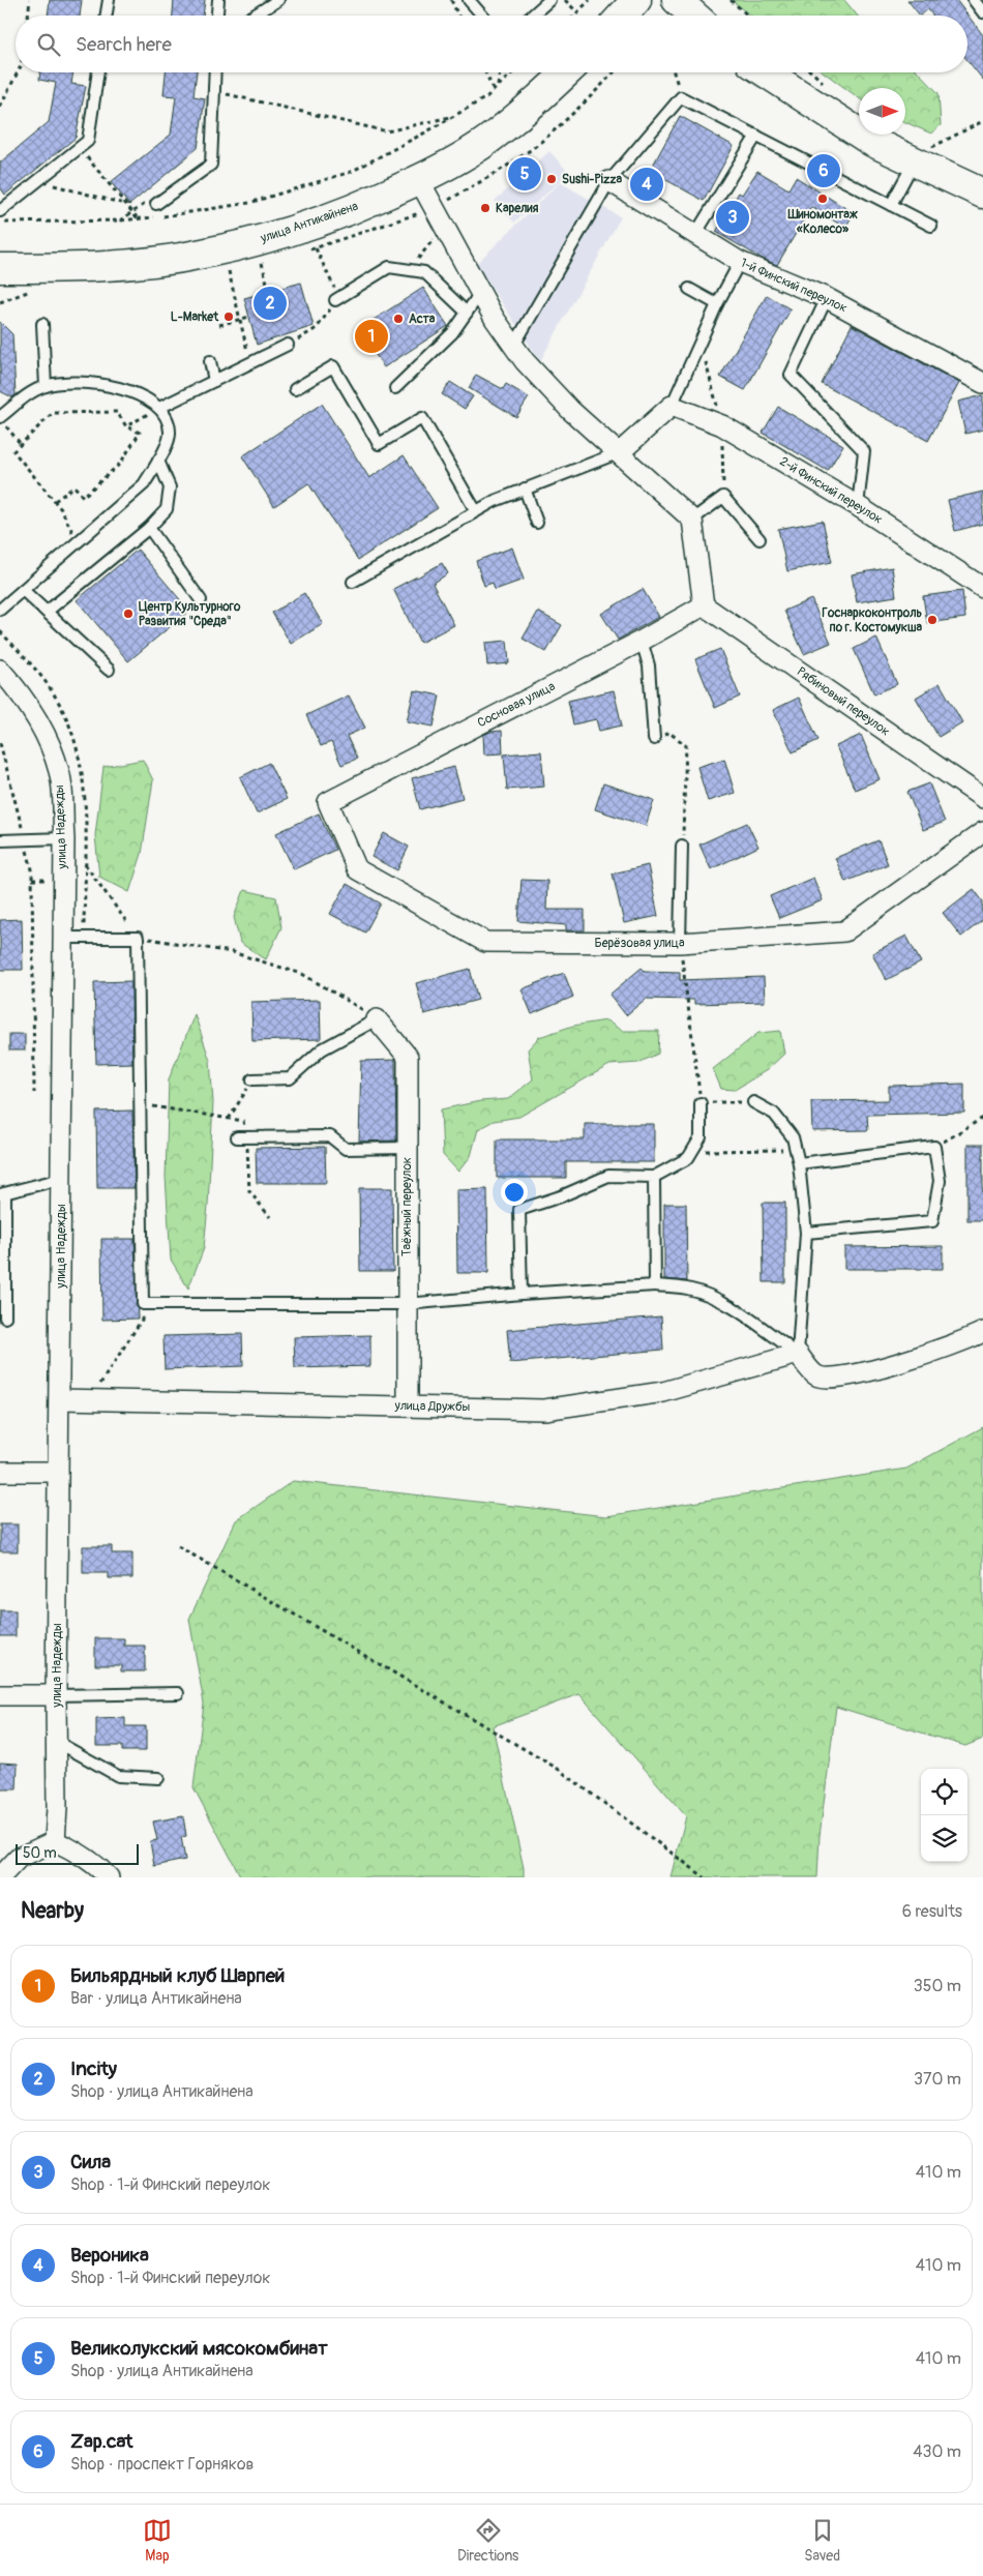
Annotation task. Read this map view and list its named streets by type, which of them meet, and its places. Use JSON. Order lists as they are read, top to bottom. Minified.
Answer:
{"streets":{"main road":["улица Антикайнена"],"street":["1-й Финский переулок","2-й Финский переулок","Рябиновый переулок","Сосновая улица","улица Надежды","Берёзовая улица","Таёжный переулок","улица Дружбы"]},"crossings":[["Рябиновый переулок","Сосновая улица"],["Сосновая улица","Берёзовая улица"],["улица Надежды","улица Дружбы"],["Таёжный переулок","улица Дружбы"]],"places":["Sushi-Pizza","Шиномонтаж «Колесо»","Карелия","L-Market","Аста","Центр Культурного Развития \"Среда\"","Госнаркоконтроль по г. Костомукша"],"scale_bar":"50 m","north":"right","page":{"search":"Search here","pins":["6","5","4","3","2","1"],"scale":"50 m","heading":["Nearby","6 results"],"list":[{"mark":"1","name":"Бильярдный клуб Шарпей","note":"Bar · улица Антикайнена","value":"350 m"},{"mark":"2","name":"Incity","note":"Shop · улица Антикайнена","value":"370 m"},{"mark":"3","name":"Сила","note":"Shop · 1-й Финский переулок","value":"410 m"},{"mark":"4","name":"Вероника","note":"Shop · 1-й Финский переулок","value":"410 m"},{"mark":"5","name":"Великолукский мясокомбинат","note":"Shop · улица Антикайнена","value":"410 m"},{"mark":"6","name":"Zap.cat","note":"Shop · проспект Горняков","value":"430 m"}],"nav":["Map","Directions","Saved"]}}
